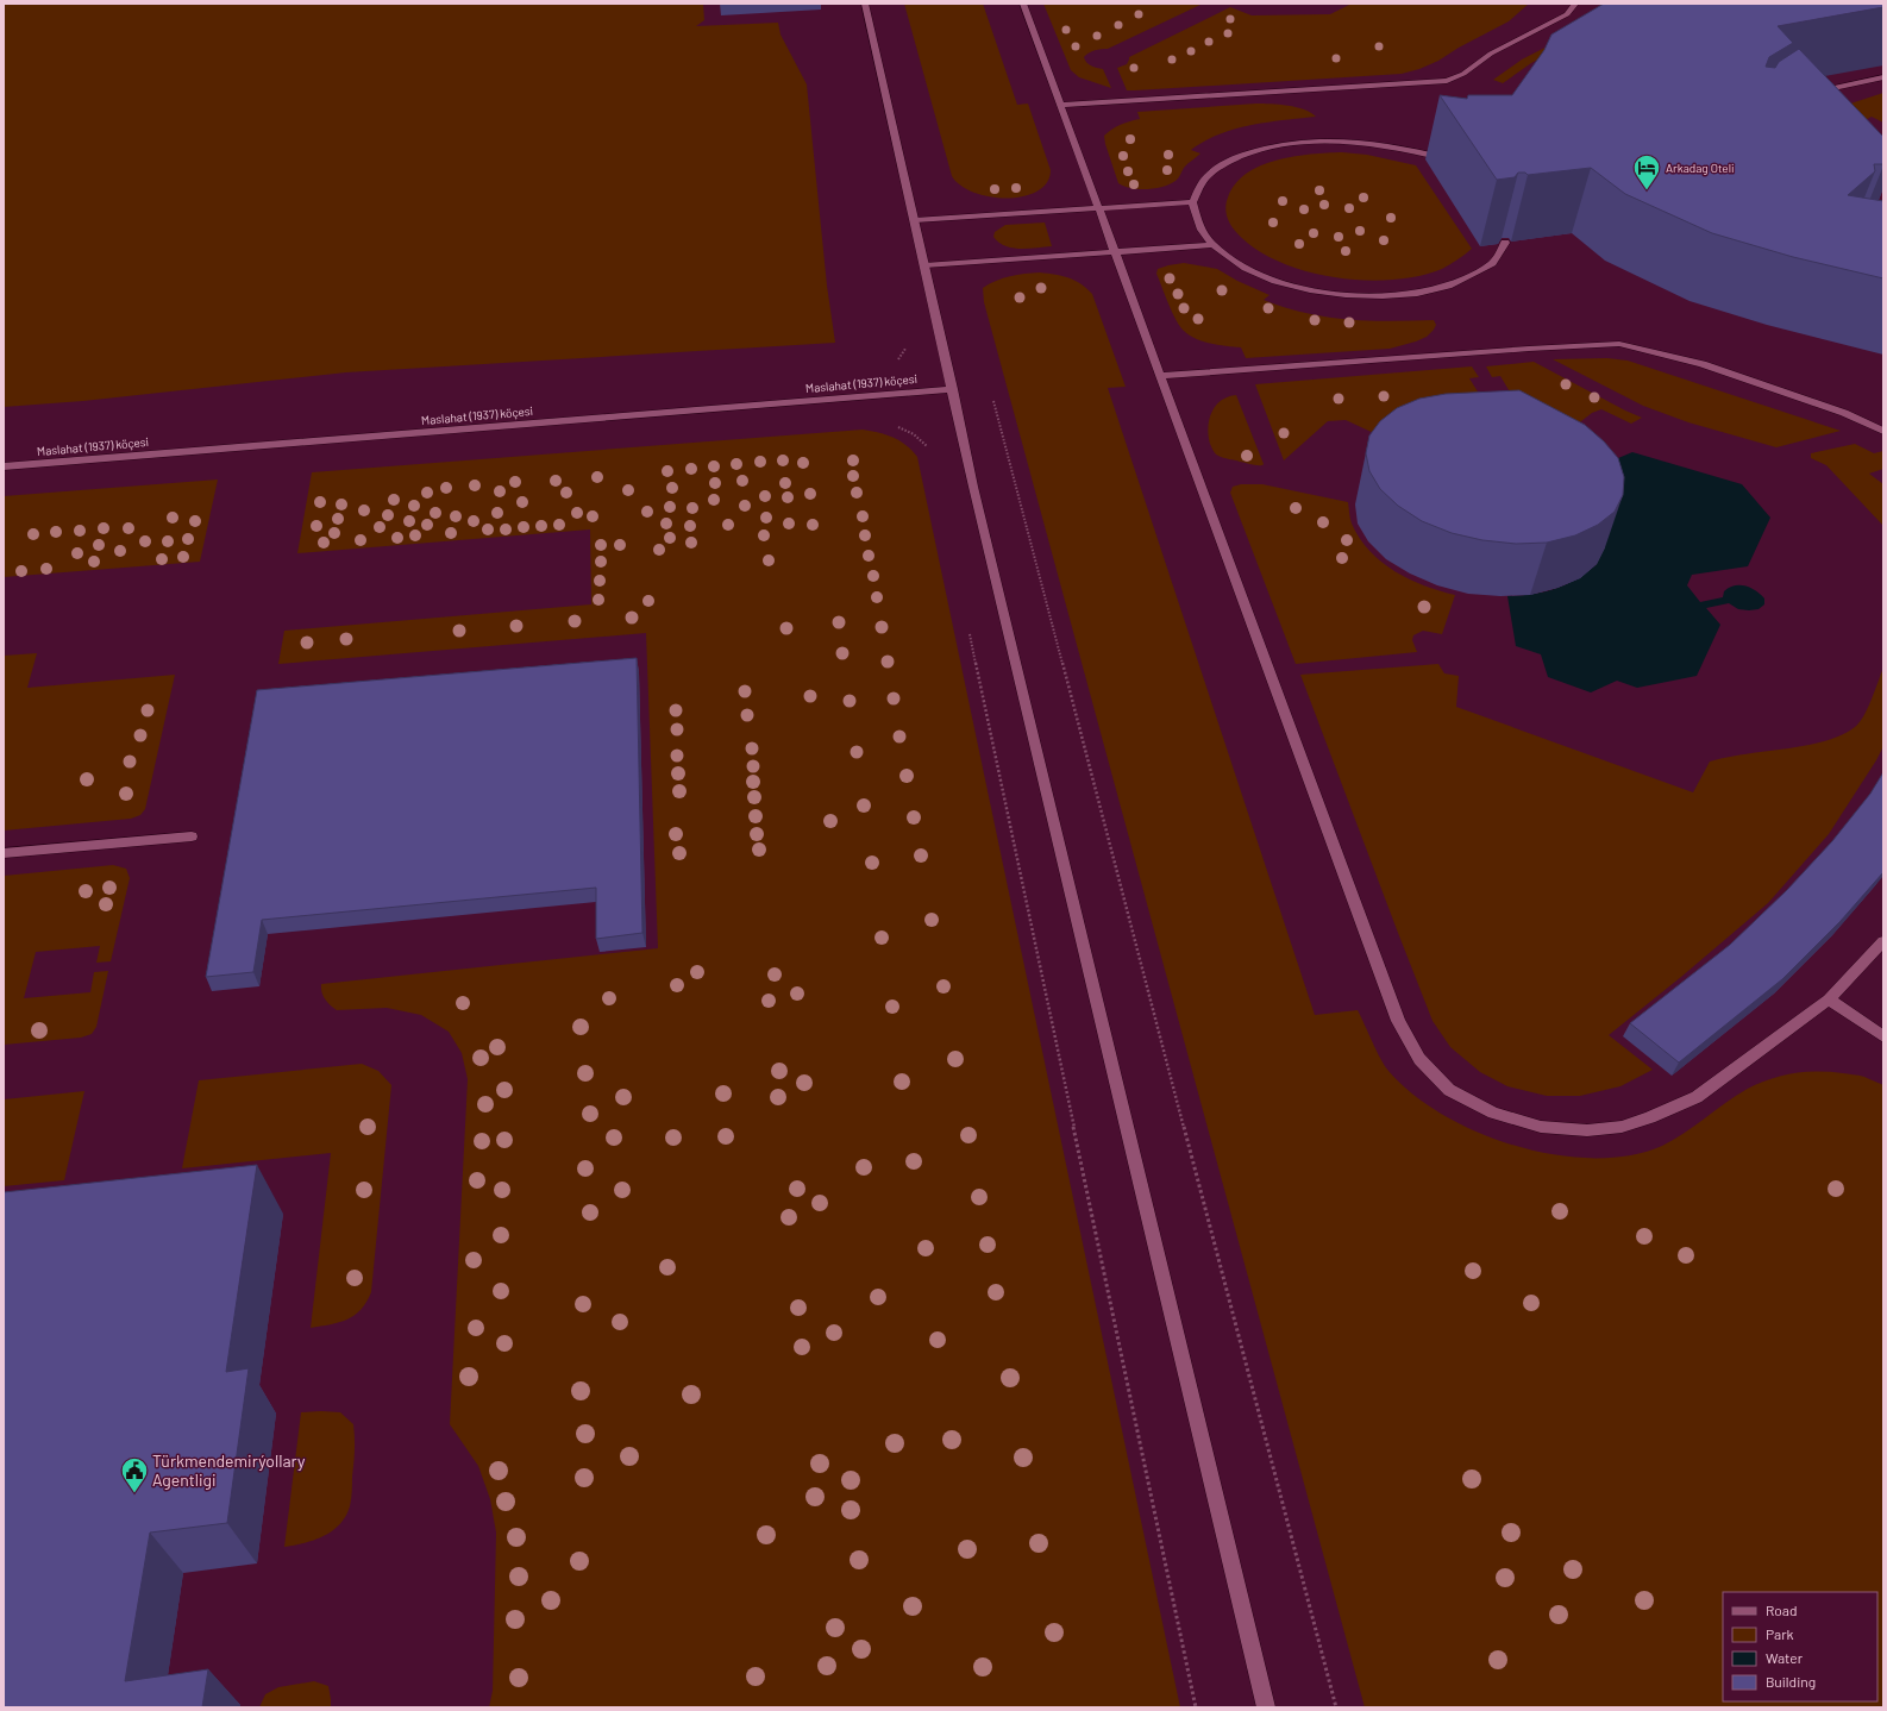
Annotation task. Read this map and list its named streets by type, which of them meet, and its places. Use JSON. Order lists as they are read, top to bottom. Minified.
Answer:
{"streets":{"street":["Maslahat (1937) köçesi"]},"places":{"hotel":["Arkadag Oteli"],"public building":["Türkmendemirýollary Agentligi"]},"legend":["Road","Park","Water","Building"]}
